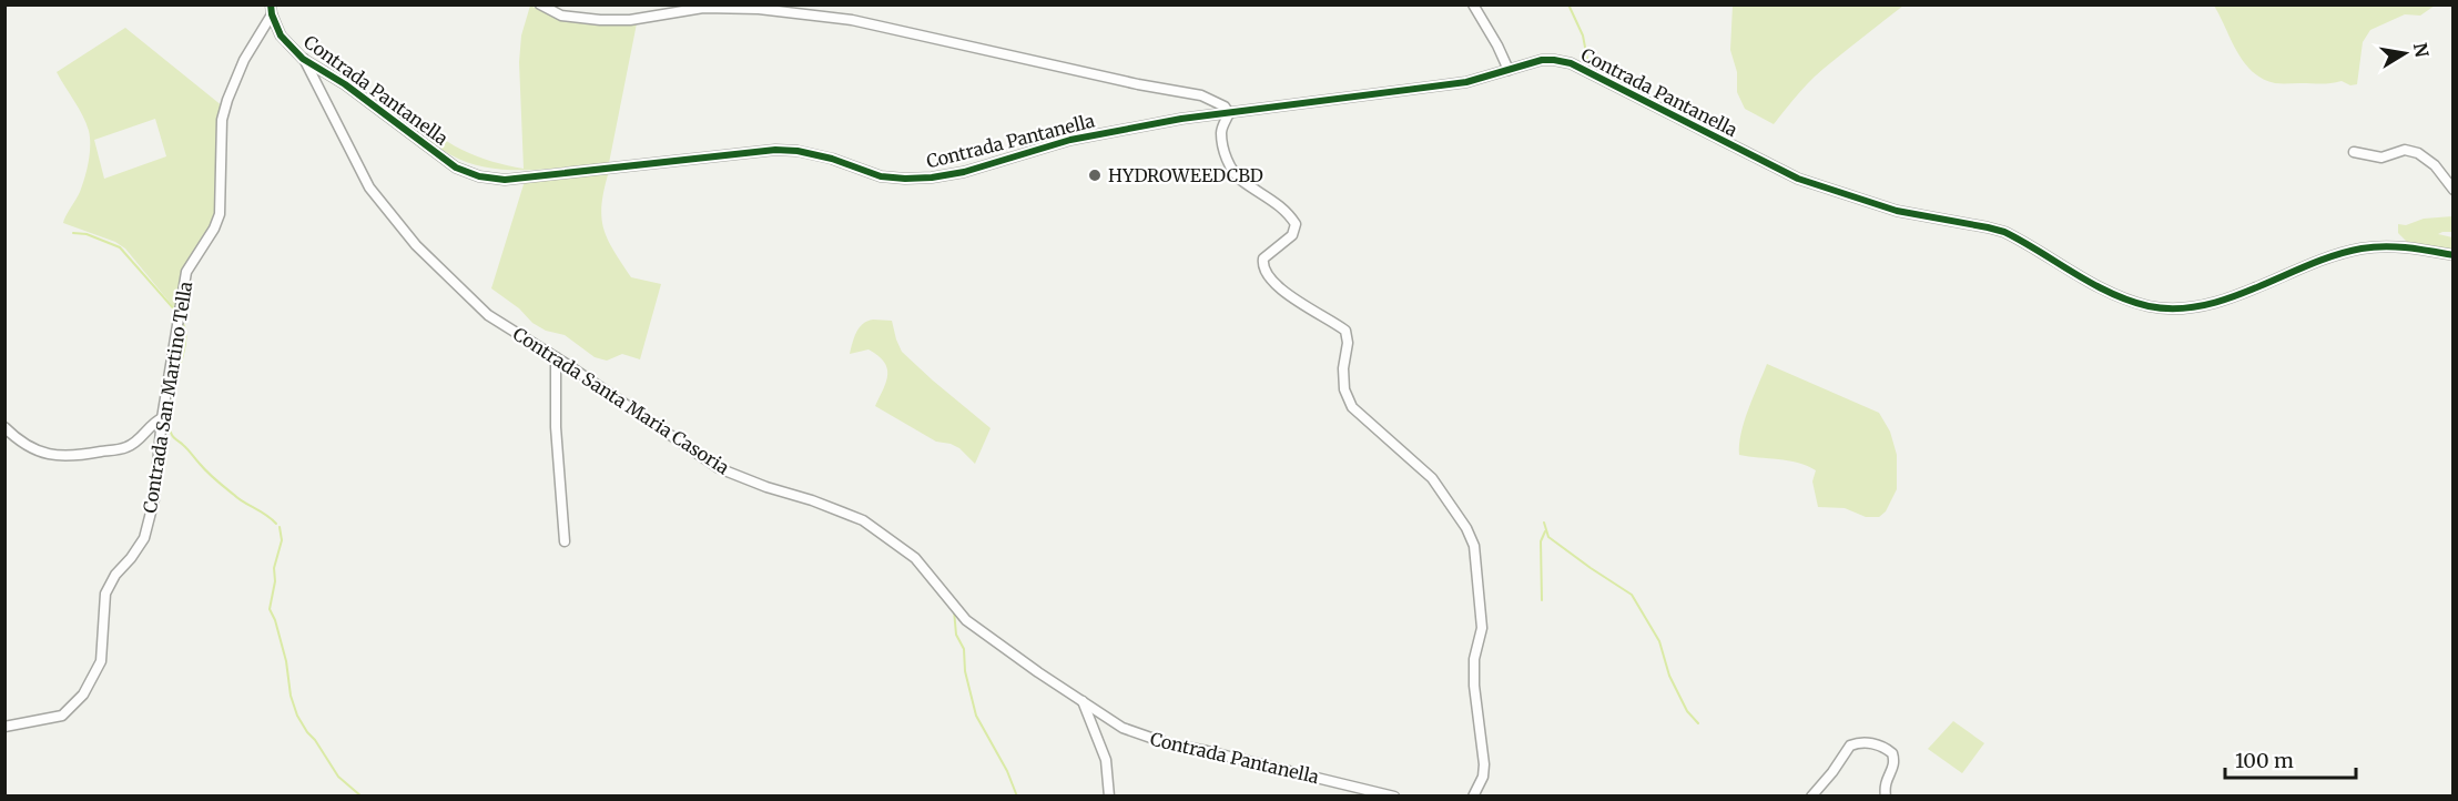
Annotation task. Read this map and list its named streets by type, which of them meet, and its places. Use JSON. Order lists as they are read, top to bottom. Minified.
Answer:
{"streets":{"street":["Contrada Pantanella","Contrada San Martino Tella","Contrada Santa Maria Casoria"]},"crossings":[["Contrada Pantanella","Contrada San Martino Tella"],["Contrada Pantanella","Contrada Santa Maria Casoria"]],"places":["HYDROWEEDCBD"],"scale_bar":"100 m","north":"right"}
